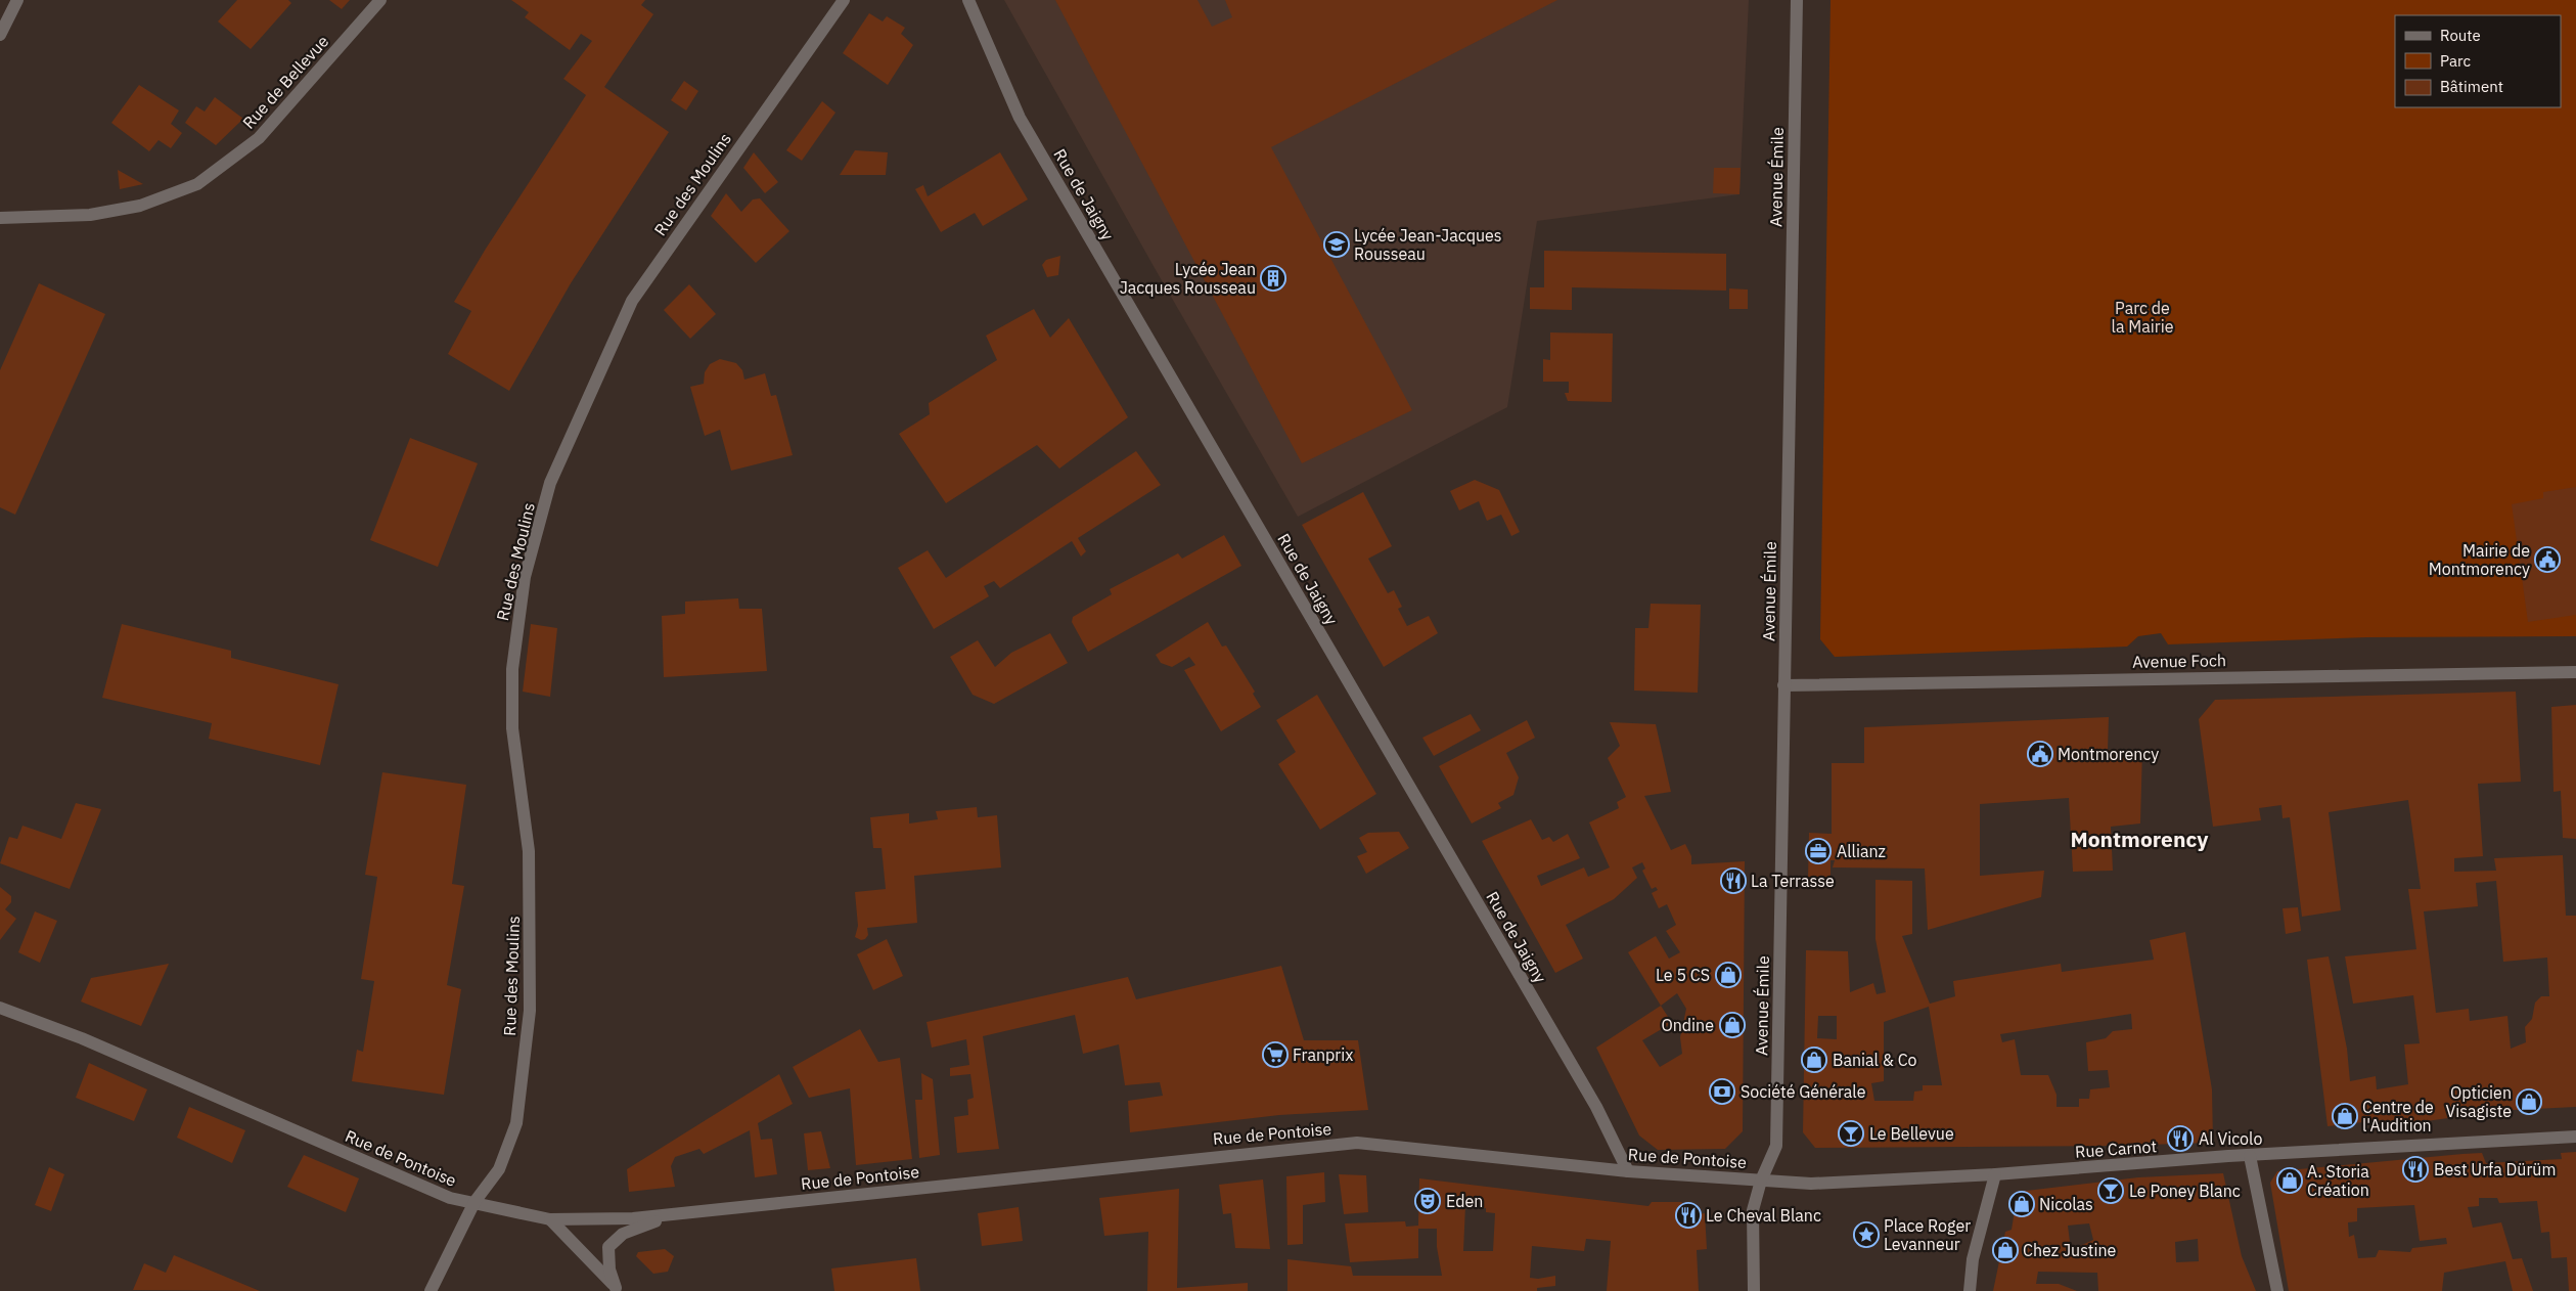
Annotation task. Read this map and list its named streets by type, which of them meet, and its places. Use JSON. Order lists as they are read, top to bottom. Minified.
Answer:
{"streets":{"street":["Rue de Bellevue","Avenue Émile","Rue des Moulins","Rue de Jaigny","Avenue Foch","Rue de Pontoise","Rue Carnot"]},"crossings":[["Avenue Émile","Avenue Foch"],["Avenue Émile","Rue de Pontoise"],["Rue des Moulins","Rue de Pontoise"],["Rue de Jaigny","Rue de Pontoise"],["Rue de Pontoise","Rue Carnot"]],"districts":["Montmorency"],"parks":["Parc de la Mairie"],"places":{"school or university":["Lycée Jean-Jacques Rousseau"],"building":["Lycée Jean Jacques Rousseau"],"public building":["Mairie de Montmorency","Montmorency"],"office":["Allianz"],"restaurant":["La Terrasse","Al Vicolo","Best Urfa Dürüm","Le Cheval Blanc"],"shop":["Le 5 CS","Ondine","Banial & Co","Opticien Visagiste","Centre de l'Audition","A. Storia Création","Nicolas","Chez Justine"],"supermarket":["Franprix"],"bank":["Société Générale"],"bar":["Le Bellevue","Le Poney Blanc"],"theatre":["Eden"],"place":["Place Roger Levanneur"]},"legend":["Route","Parc","Bâtiment"]}
